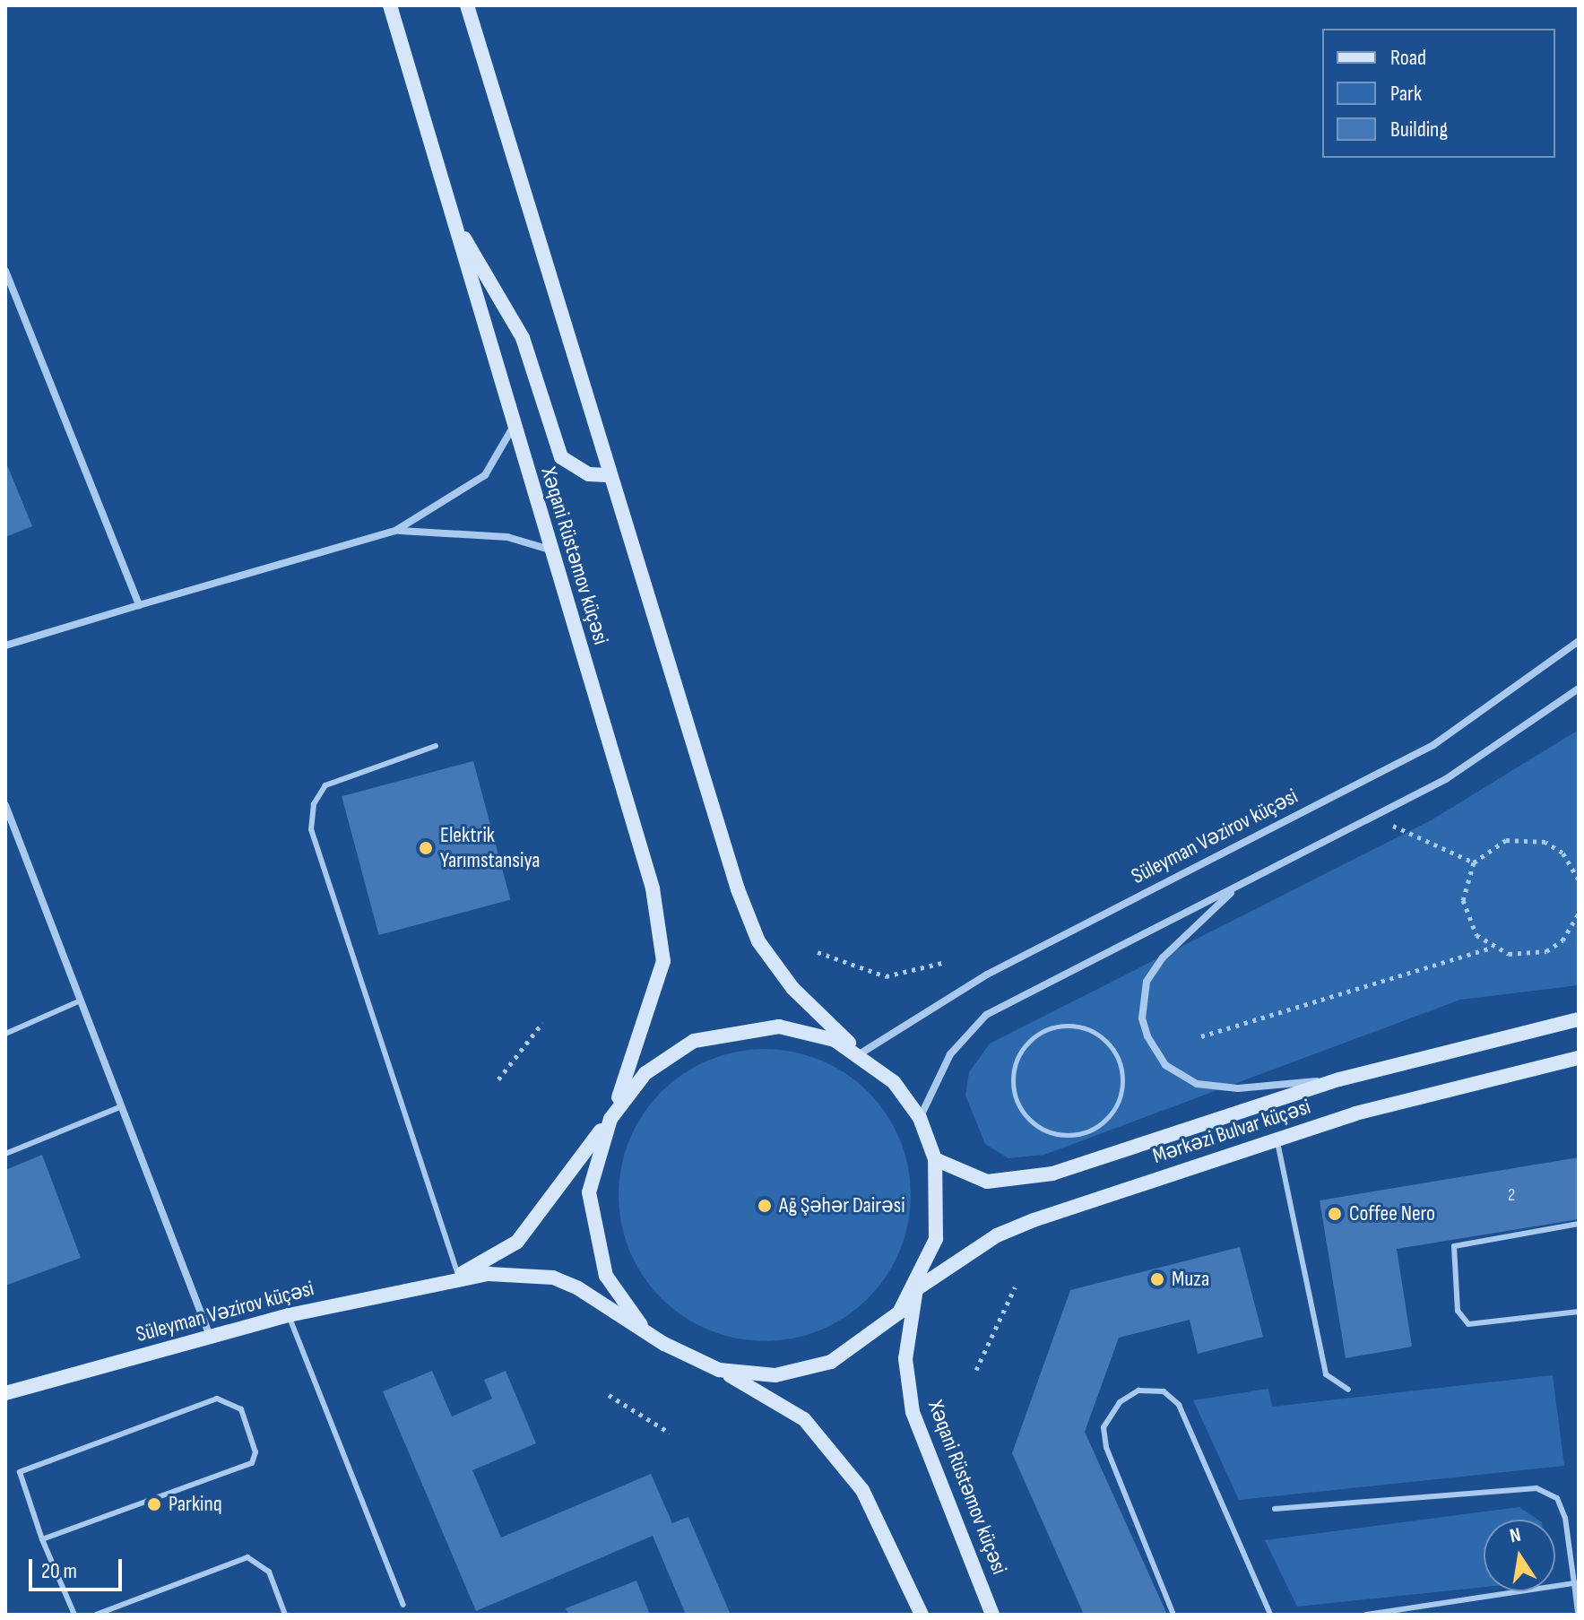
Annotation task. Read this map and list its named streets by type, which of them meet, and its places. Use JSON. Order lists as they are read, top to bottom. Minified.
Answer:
{"streets":{"main road":["Xəqani Rüstəmov küçəsi","Süleyman Vəzirov küçəsi","Mərkəzi Bulvar küçəsi"]},"crossings":[["Xəqani Rüstəmov küçəsi","Mərkəzi Bulvar küçəsi"]],"places":["Elektrik Yarımstansiya","Ağ Şəhər Dairəsi","Coffee Nero","Muza","Parkinq"],"house_numbers":["2"],"legend":["Road","Park","Building"],"scale_bar":"20 m","north":"top"}
